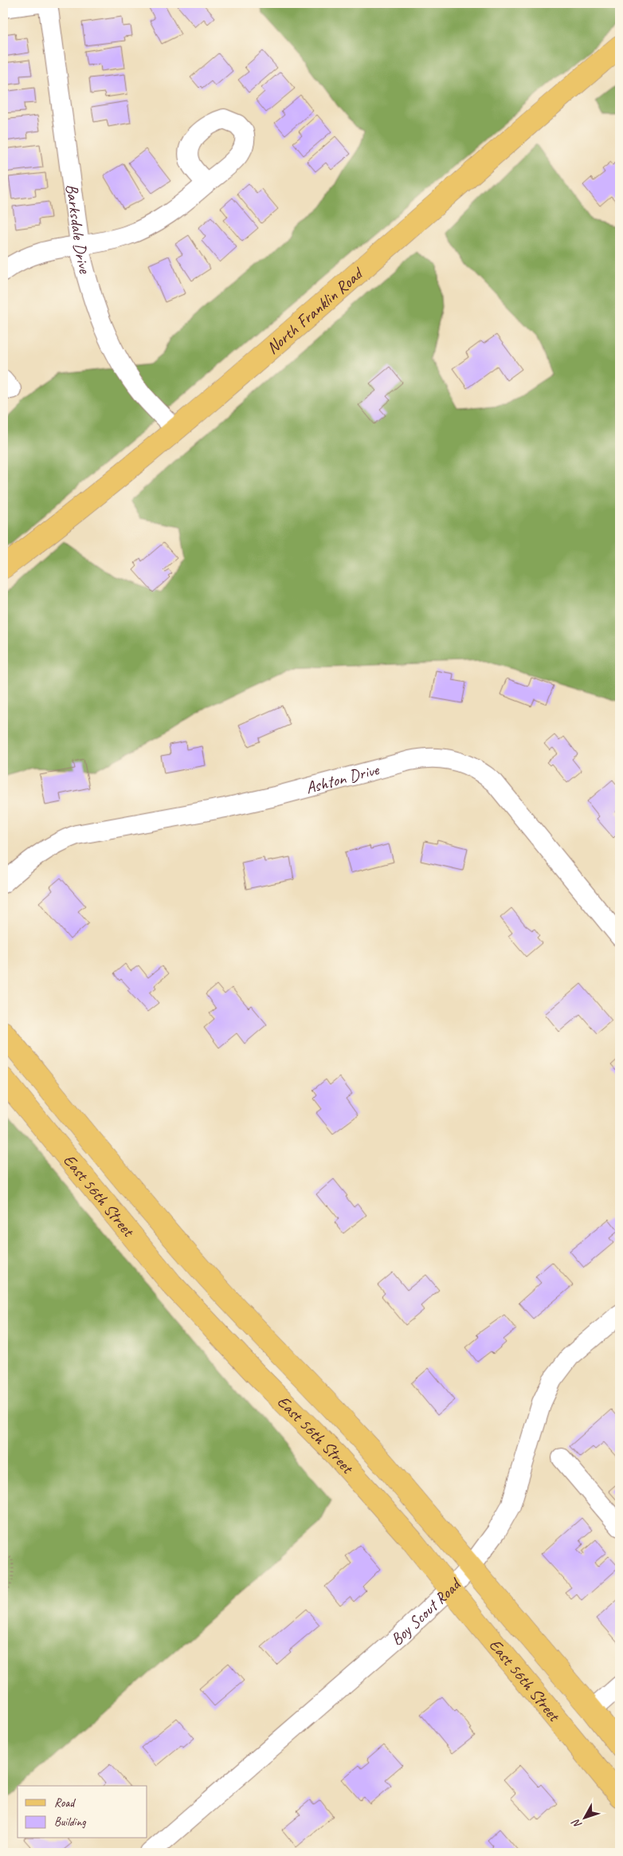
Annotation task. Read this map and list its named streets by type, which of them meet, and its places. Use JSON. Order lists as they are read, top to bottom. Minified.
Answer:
{"streets":{"main road":["North Franklin Road","East 56th Street"],"street":["Barksdale Drive","Ashton Drive","Boy Scout Road"]},"crossings":[["Barksdale Drive","North Franklin Road"],["East 56th Street","Boy Scout Road"]],"legend":["Road","Building"],"north":"bottom left"}
